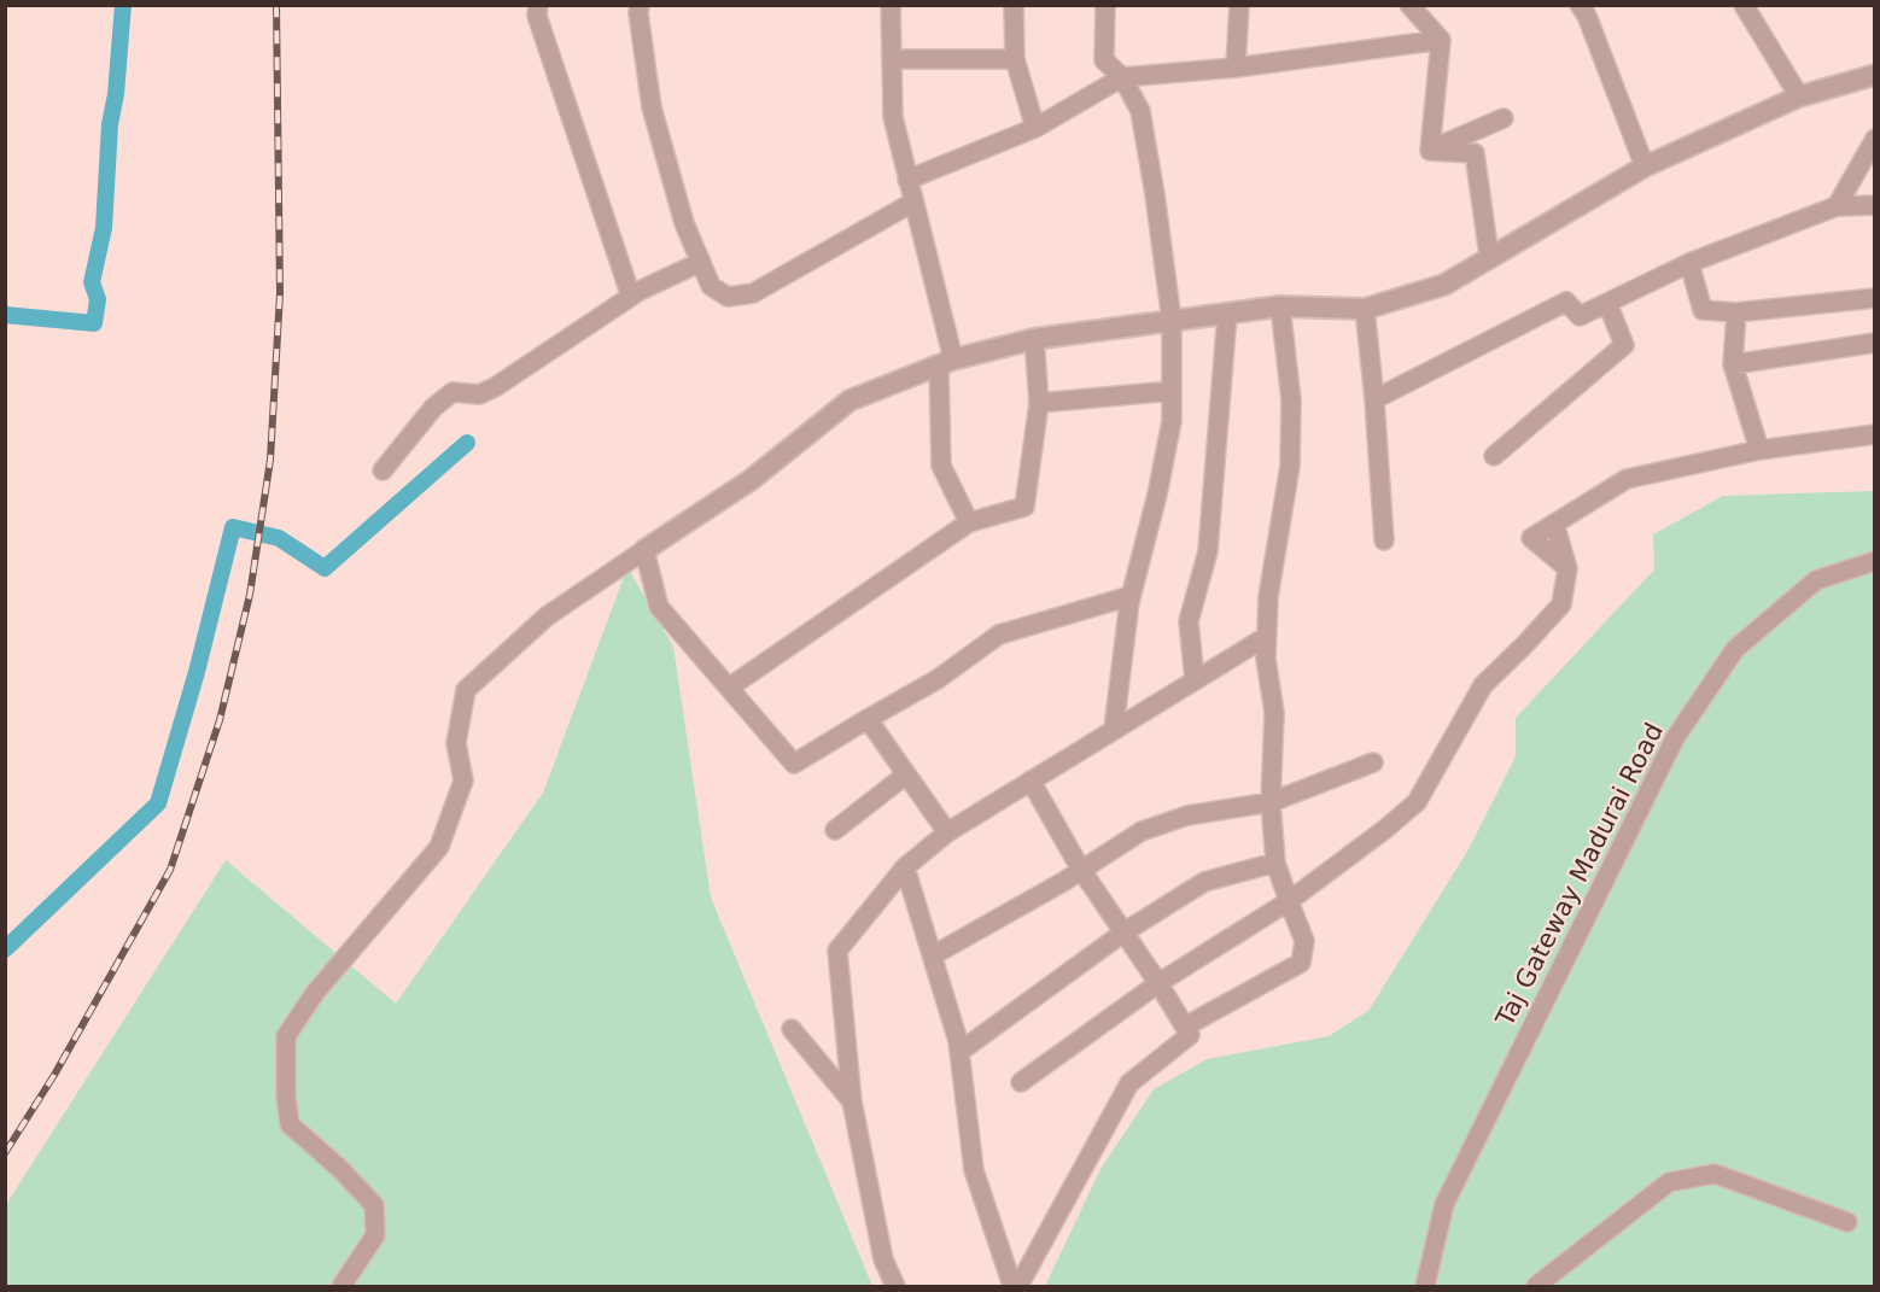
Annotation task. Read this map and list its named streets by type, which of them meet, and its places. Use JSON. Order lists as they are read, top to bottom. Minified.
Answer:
{"streets":{"street":["Taj Gateway Madurai Road"]}}
